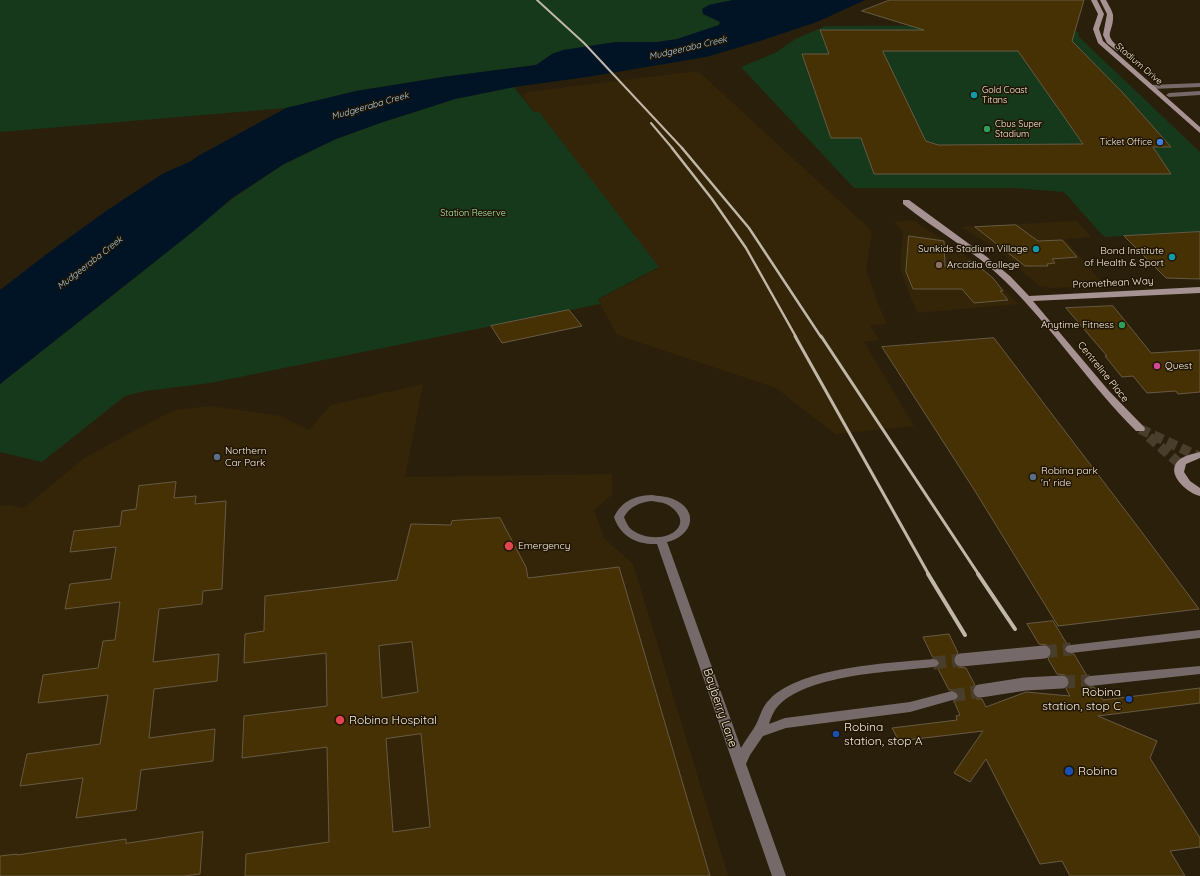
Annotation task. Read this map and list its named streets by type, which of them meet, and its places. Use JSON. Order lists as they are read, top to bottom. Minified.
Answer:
{"streets":{"street":["Stadium Drive","Promethean Way","Centreline Place","Bayberry Lane"]},"crossings":[["Promethean Way","Centreline Place"]],"water":["Mudgeeraba Creek"],"parks":["Station Reserve"],"places":["Gold Coast Titans","Cbus Super Stadium","Ticket Office","Sunkids Stadium Village","Bond Institute of Health & Sport","Arcadia College","Anytime Fitness","Quest","Northern Car Park","Robina park 'n' ride","Emergency","Robina station, stop C","Robina Hospital","Robina station, stop A","Robina"]}
